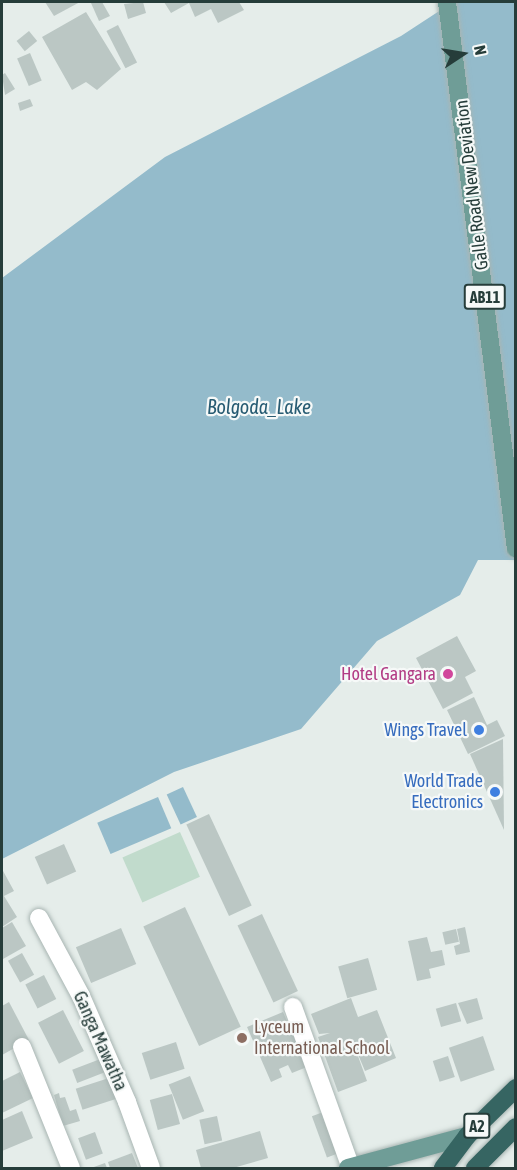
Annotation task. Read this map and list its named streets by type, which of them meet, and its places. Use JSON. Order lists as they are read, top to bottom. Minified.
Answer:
{"streets":{"highway":["A2"],"main road":["Galle Road New Deviation","AB11"],"street":["Ganga Mawatha"]},"water":["Bolgoda_Lake"],"places":["Hotel Gangara","Wings Travel","World Trade Electronics","Lyceum International School"],"north":"right"}
